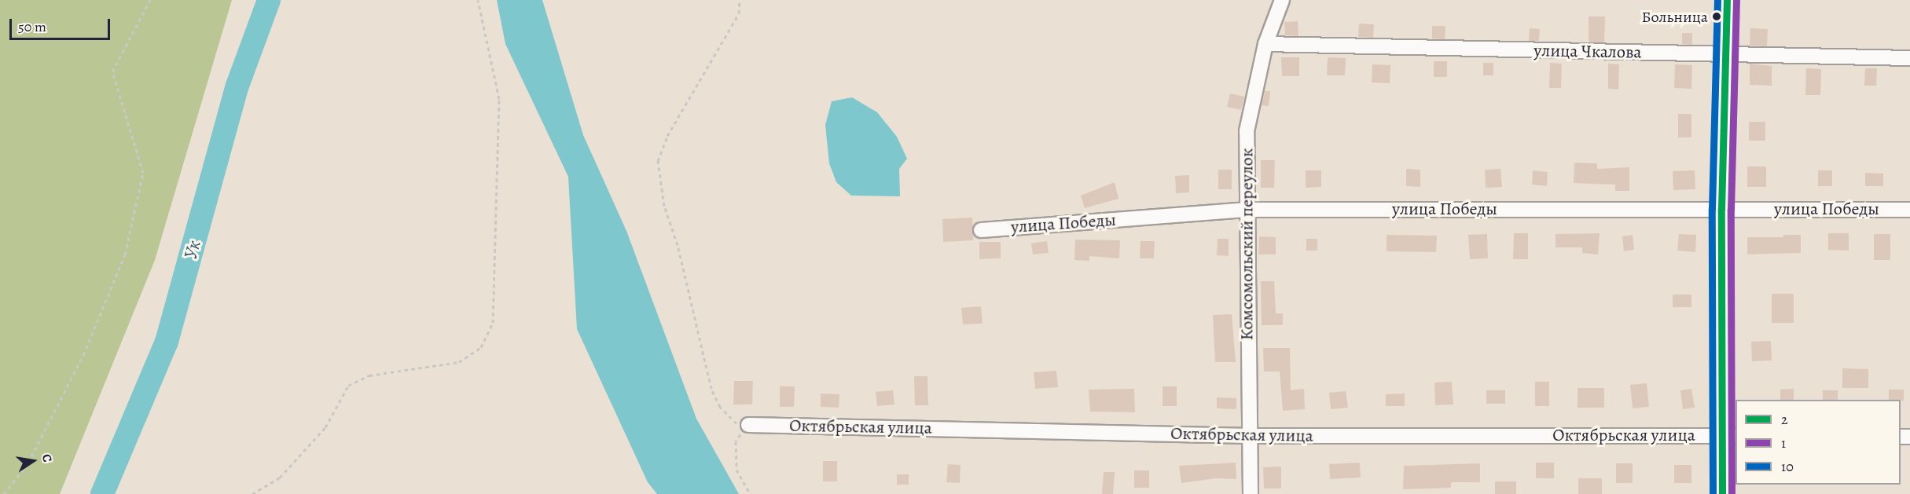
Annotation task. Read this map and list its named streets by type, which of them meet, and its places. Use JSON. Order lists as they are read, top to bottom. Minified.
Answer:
{"streets":{"street":["улица Чкалова","улица Победы","Комсомольский переулок","Октябрьская улица"]},"crossings":[["улица Чкалова","Комсомольский переулок"],["улица Победы","Комсомольский переулок"],["Комсомольский переулок","Октябрьская улица"]],"water":["Ук"],"places":["Больница"],"lines":["transit line 2","transit line 1","transit line 10"],"legend":["2","1","10"],"scale_bar":"50 m","north":"right"}
